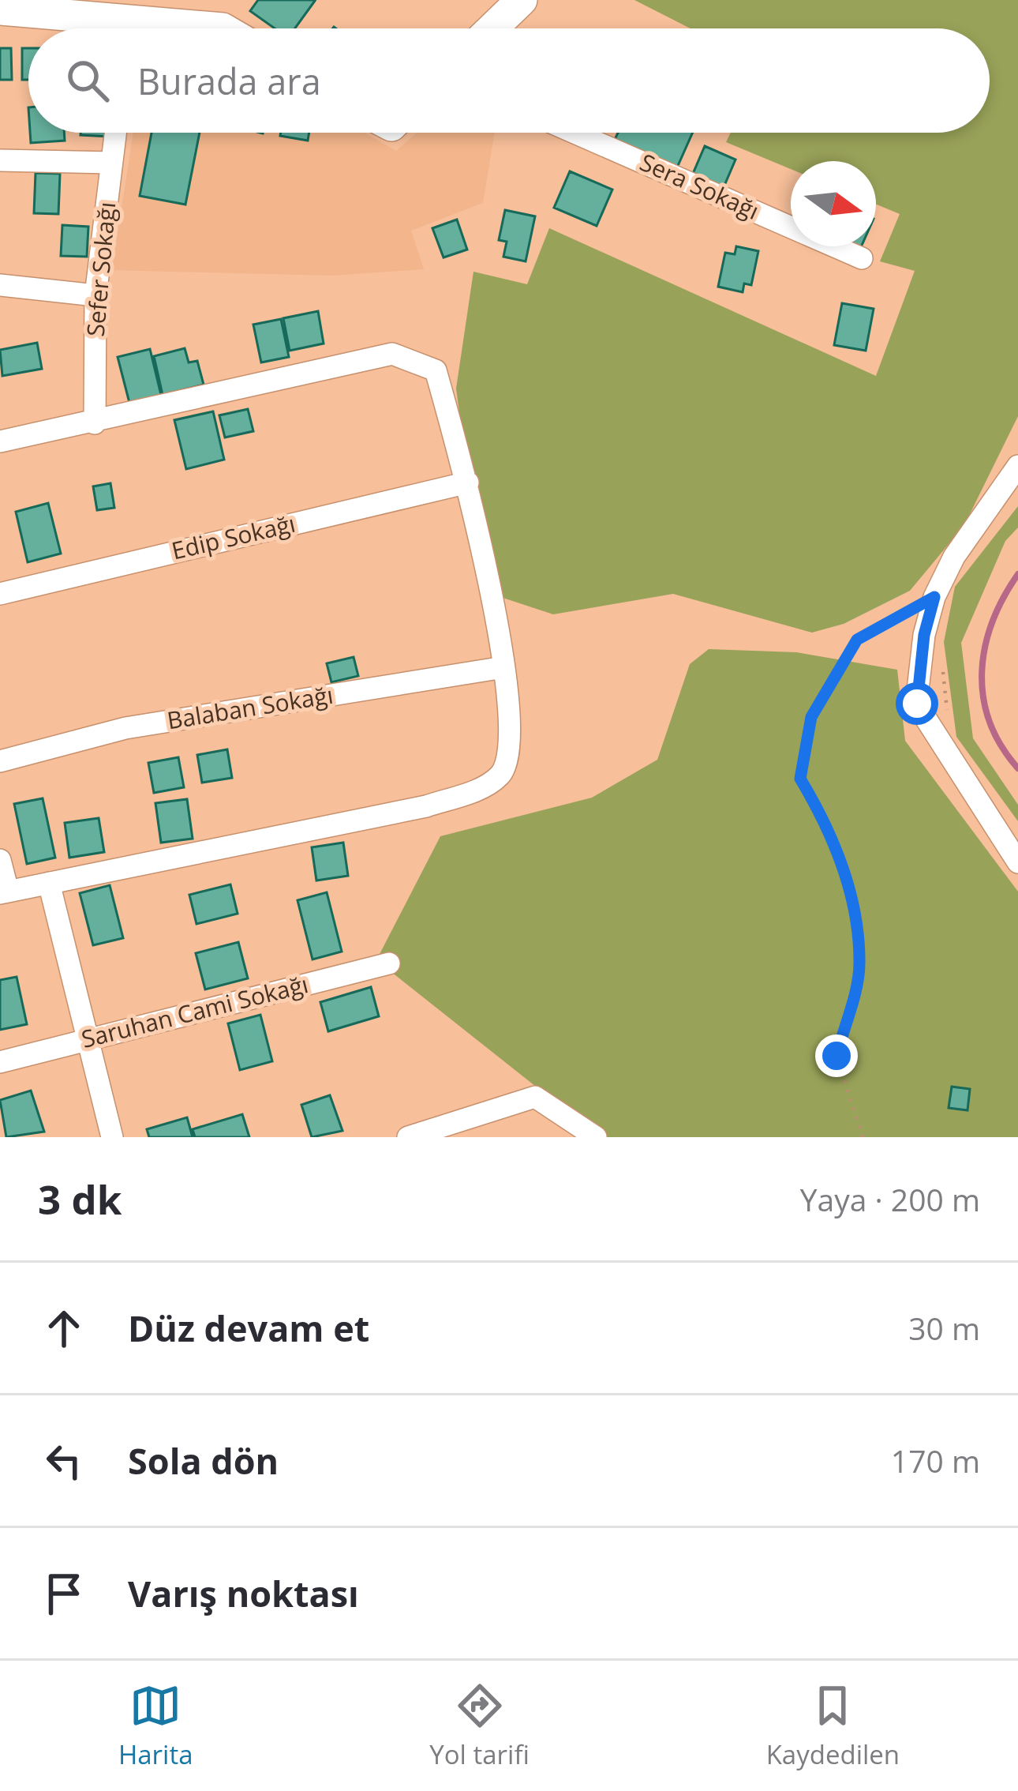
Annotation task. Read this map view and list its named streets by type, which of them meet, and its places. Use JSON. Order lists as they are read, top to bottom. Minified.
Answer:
{"streets":{"street":["Sera Sokağı","Sefer Sokağı","Edip Sokağı","Balaban Sokağı","Saruhan Cami Sokağı"]},"north":"right","page":{"search":"Burada ara","heading":["3 dk","Yaya · 200 m"],"list":[["Düz devam et","30 m"],["Sola dön","170 m"],"Varış noktası"],"nav":["Harita","Yol tarifi","Kaydedilen"]}}
